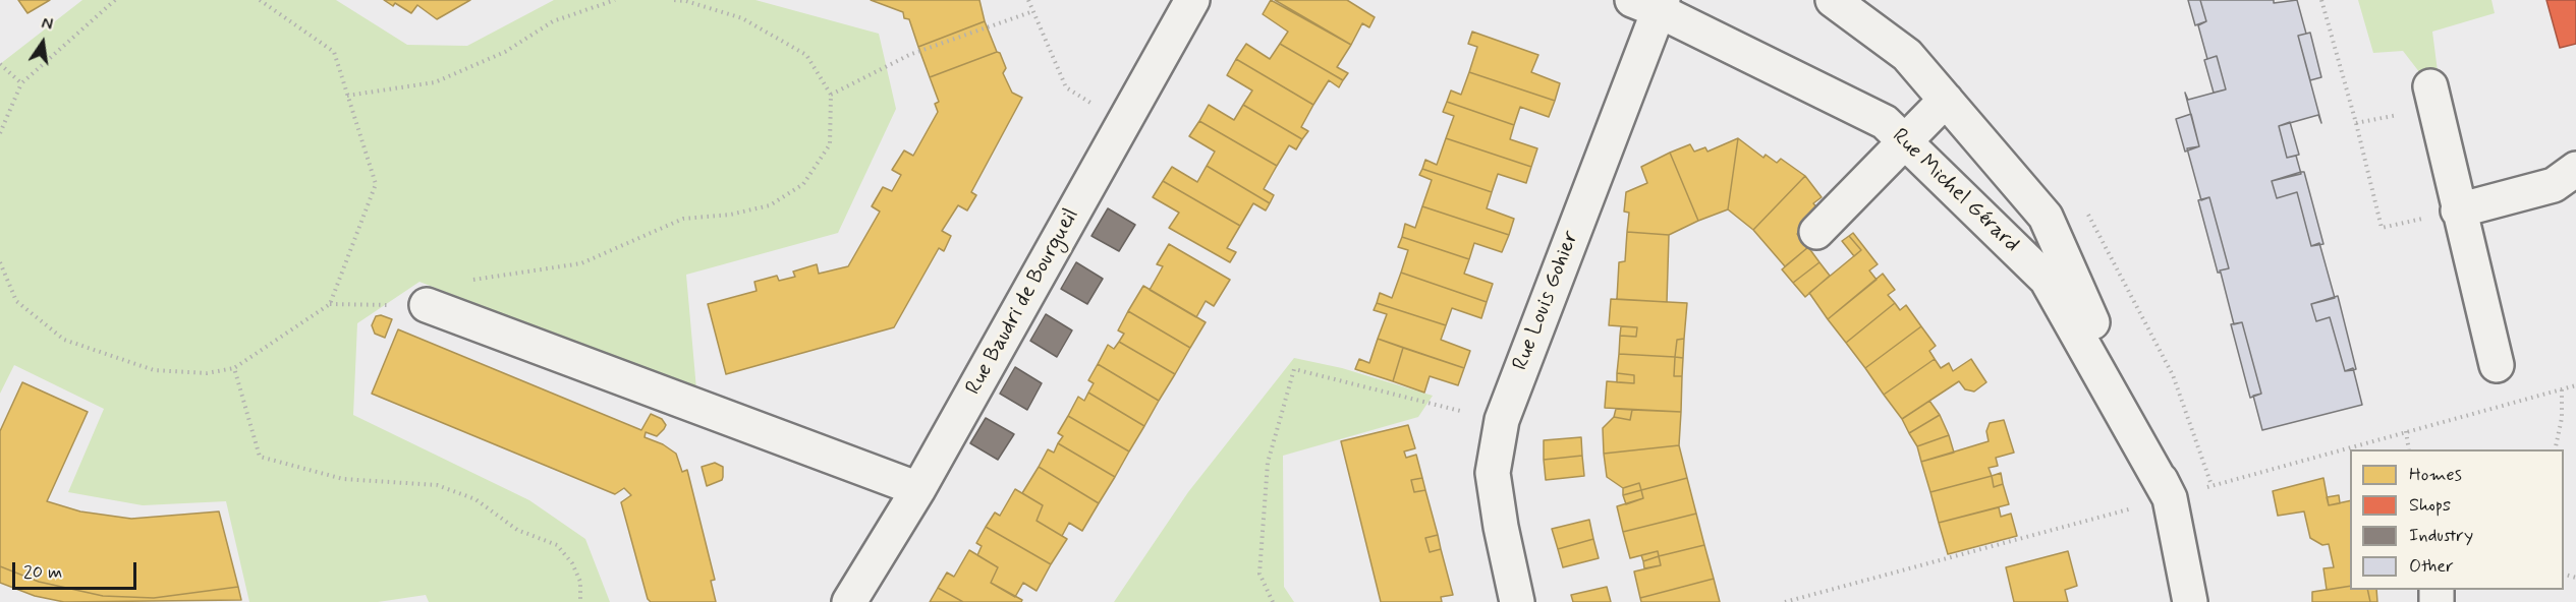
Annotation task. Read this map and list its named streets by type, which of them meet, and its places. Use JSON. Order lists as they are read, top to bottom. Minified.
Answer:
{"streets":{"street":["Rue Michel Gérard","Rue Louis Gohier","Rue Baudri de Bourgueil"]},"crossings":[["Rue Michel Gérard","Rue Louis Gohier"]],"legend":["Homes","Shops","Industry","Other"],"scale_bar":"20 m","north":"top"}
